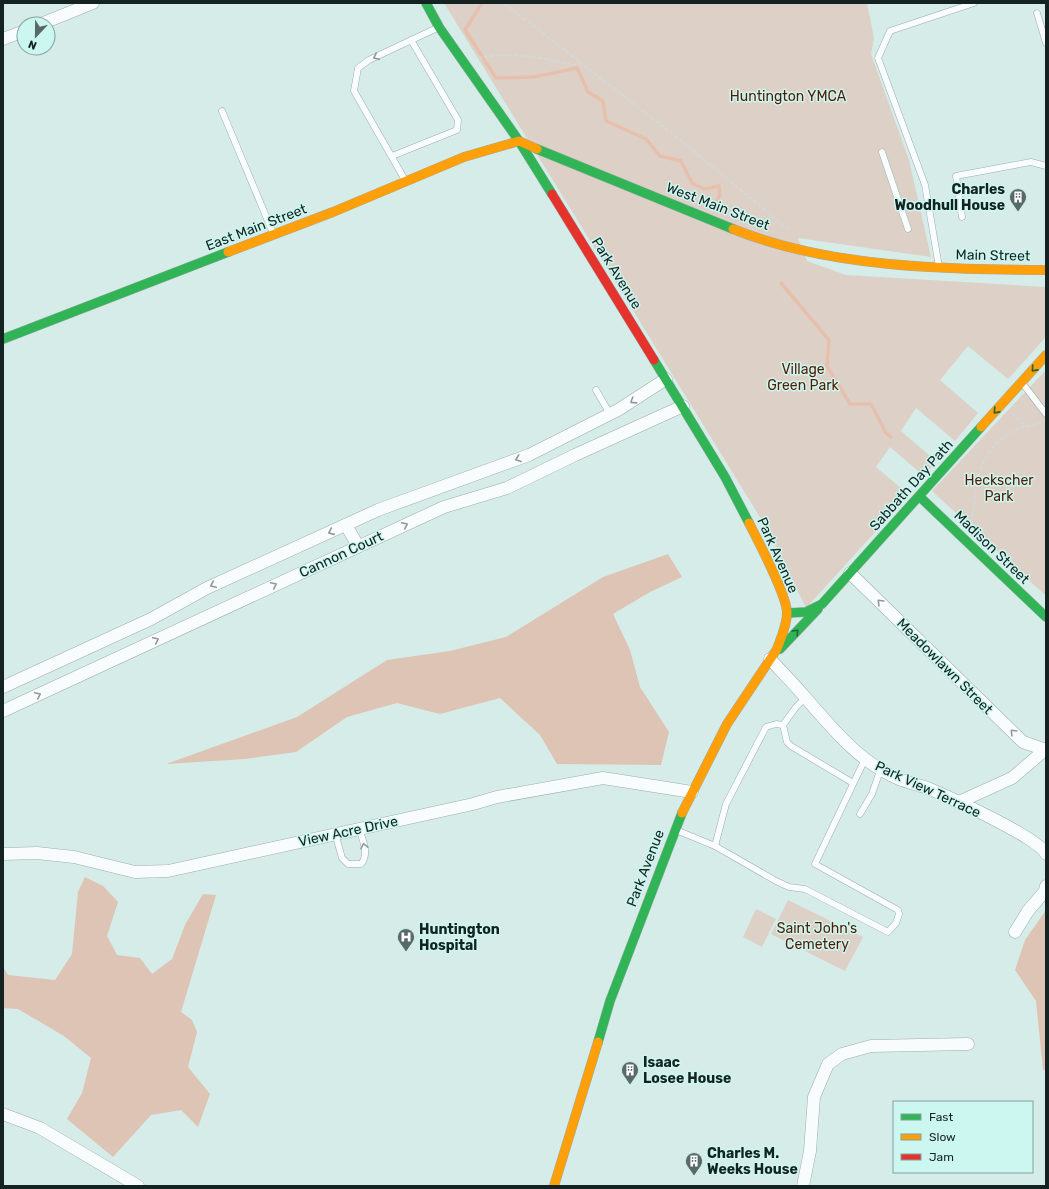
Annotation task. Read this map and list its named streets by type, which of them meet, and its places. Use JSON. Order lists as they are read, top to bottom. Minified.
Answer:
{"streets":{"main road":["West Main Street","East Main Street","Main Street","Park Avenue","Sabbath Day Path","Madison Street"],"street":["Cannon Court","Meadowlawn Street","Park View Terrace","View Acre Drive"]},"crossings":[["West Main Street","East Main Street"],["West Main Street","Main Street"],["West Main Street","Park Avenue"],["East Main Street","Park Avenue"],["Park Avenue","Sabbath Day Path"],["Park Avenue","Cannon Court"],["Park Avenue","Park View Terrace"],["Park Avenue","View Acre Drive"],["Sabbath Day Path","Madison Street"],["Sabbath Day Path","Meadowlawn Street"]],"one_way":["Sabbath Day Path","Meadowlawn Street"],"parks":["Huntington YMCA","Village Green Park","Heckscher Park","Saint John's Cemetery"],"places":{"building":["Charles Woodhull House","Isaac Losee House","Charles M. Weeks House"],"hospital":["Huntington Hospital"]},"legend":["Fast","Slow","Jam"],"north":"bottom"}
